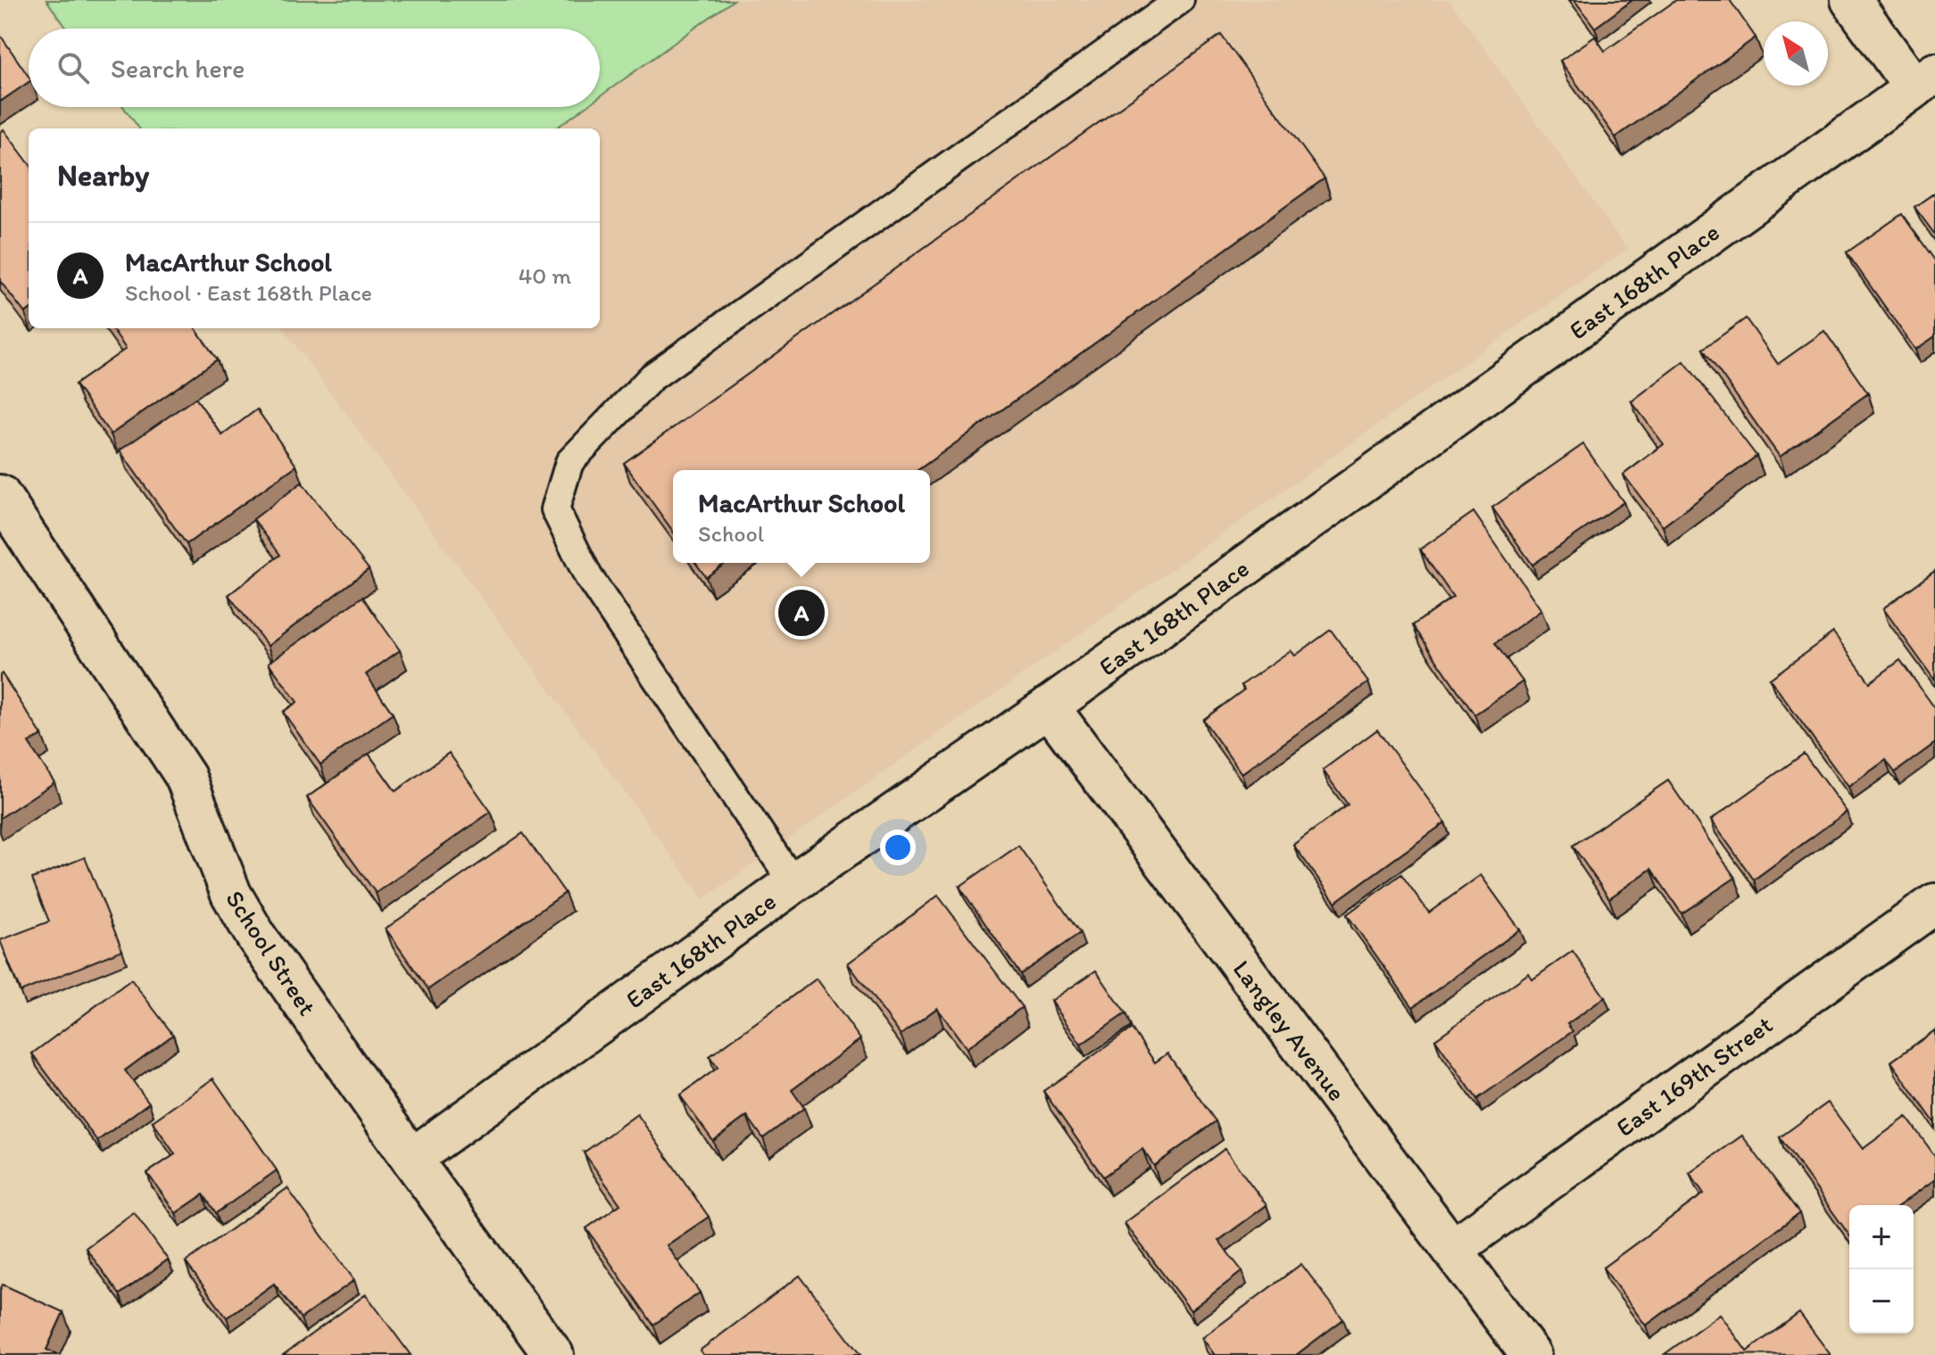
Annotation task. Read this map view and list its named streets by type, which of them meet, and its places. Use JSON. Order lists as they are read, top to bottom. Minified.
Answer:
{"streets":{"street":["East 168th Place","School Street","Langley Avenue","East 169th Street"]},"crossings":[["East 168th Place","School Street"],["East 168th Place","Langley Avenue"],["Langley Avenue","East 169th Street"]],"north":"top left","page":{"search":"Search here","heading":"Nearby","list":[{"mark":"A","name":"MacArthur School","note":"School · East 168th Place","value":"40 m"}],"popup":["MacArthur School","School"],"pins":"A","map_buttons":["+","−"]}}
